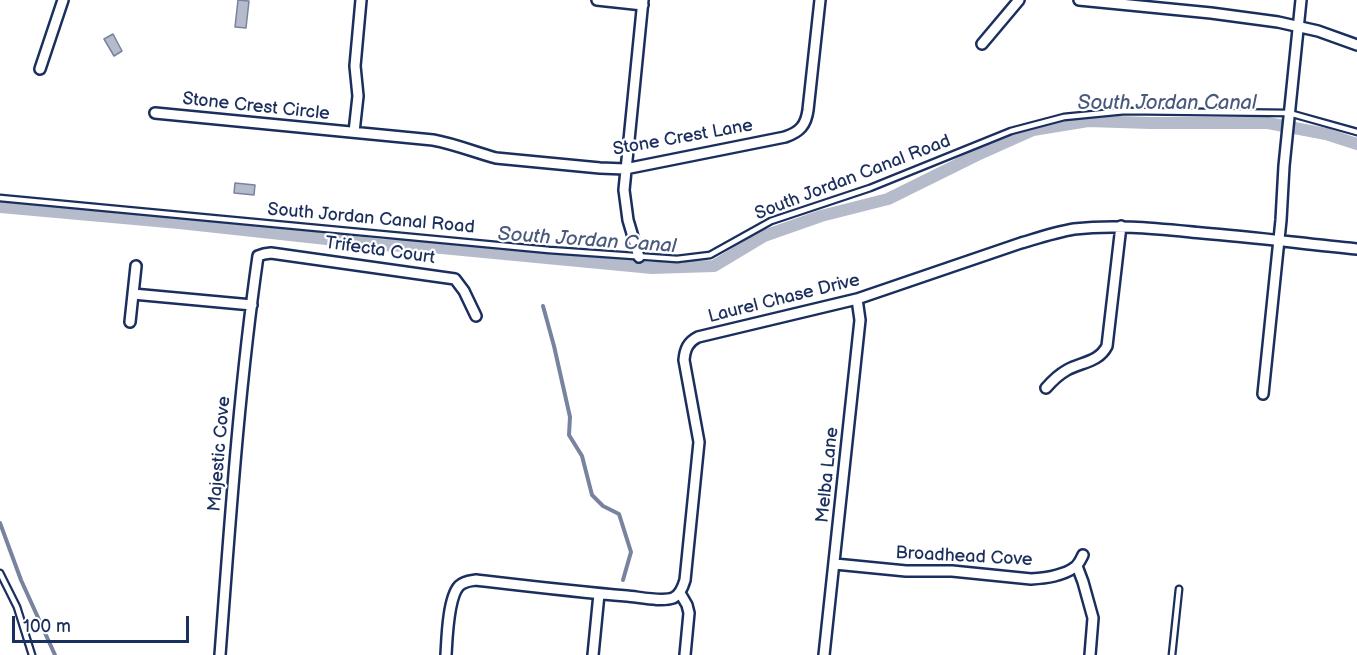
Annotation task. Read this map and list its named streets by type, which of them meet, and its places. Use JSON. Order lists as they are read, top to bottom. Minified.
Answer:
{"streets":{"street":["Stone Crest Circle","Stone Crest Lane","Trifecta Court","Laurel Chase Drive","Majestic Cove","Melba Lane","Broadhead Cove"],"lane":["South Jordan Canal Road"]},"crossings":[["Stone Crest Circle","Stone Crest Lane"],["Trifecta Court","Majestic Cove"],["Laurel Chase Drive","Melba Lane"],["Melba Lane","Broadhead Cove"]],"water":["South Jordan Canal"],"scale_bar":"100 m"}
